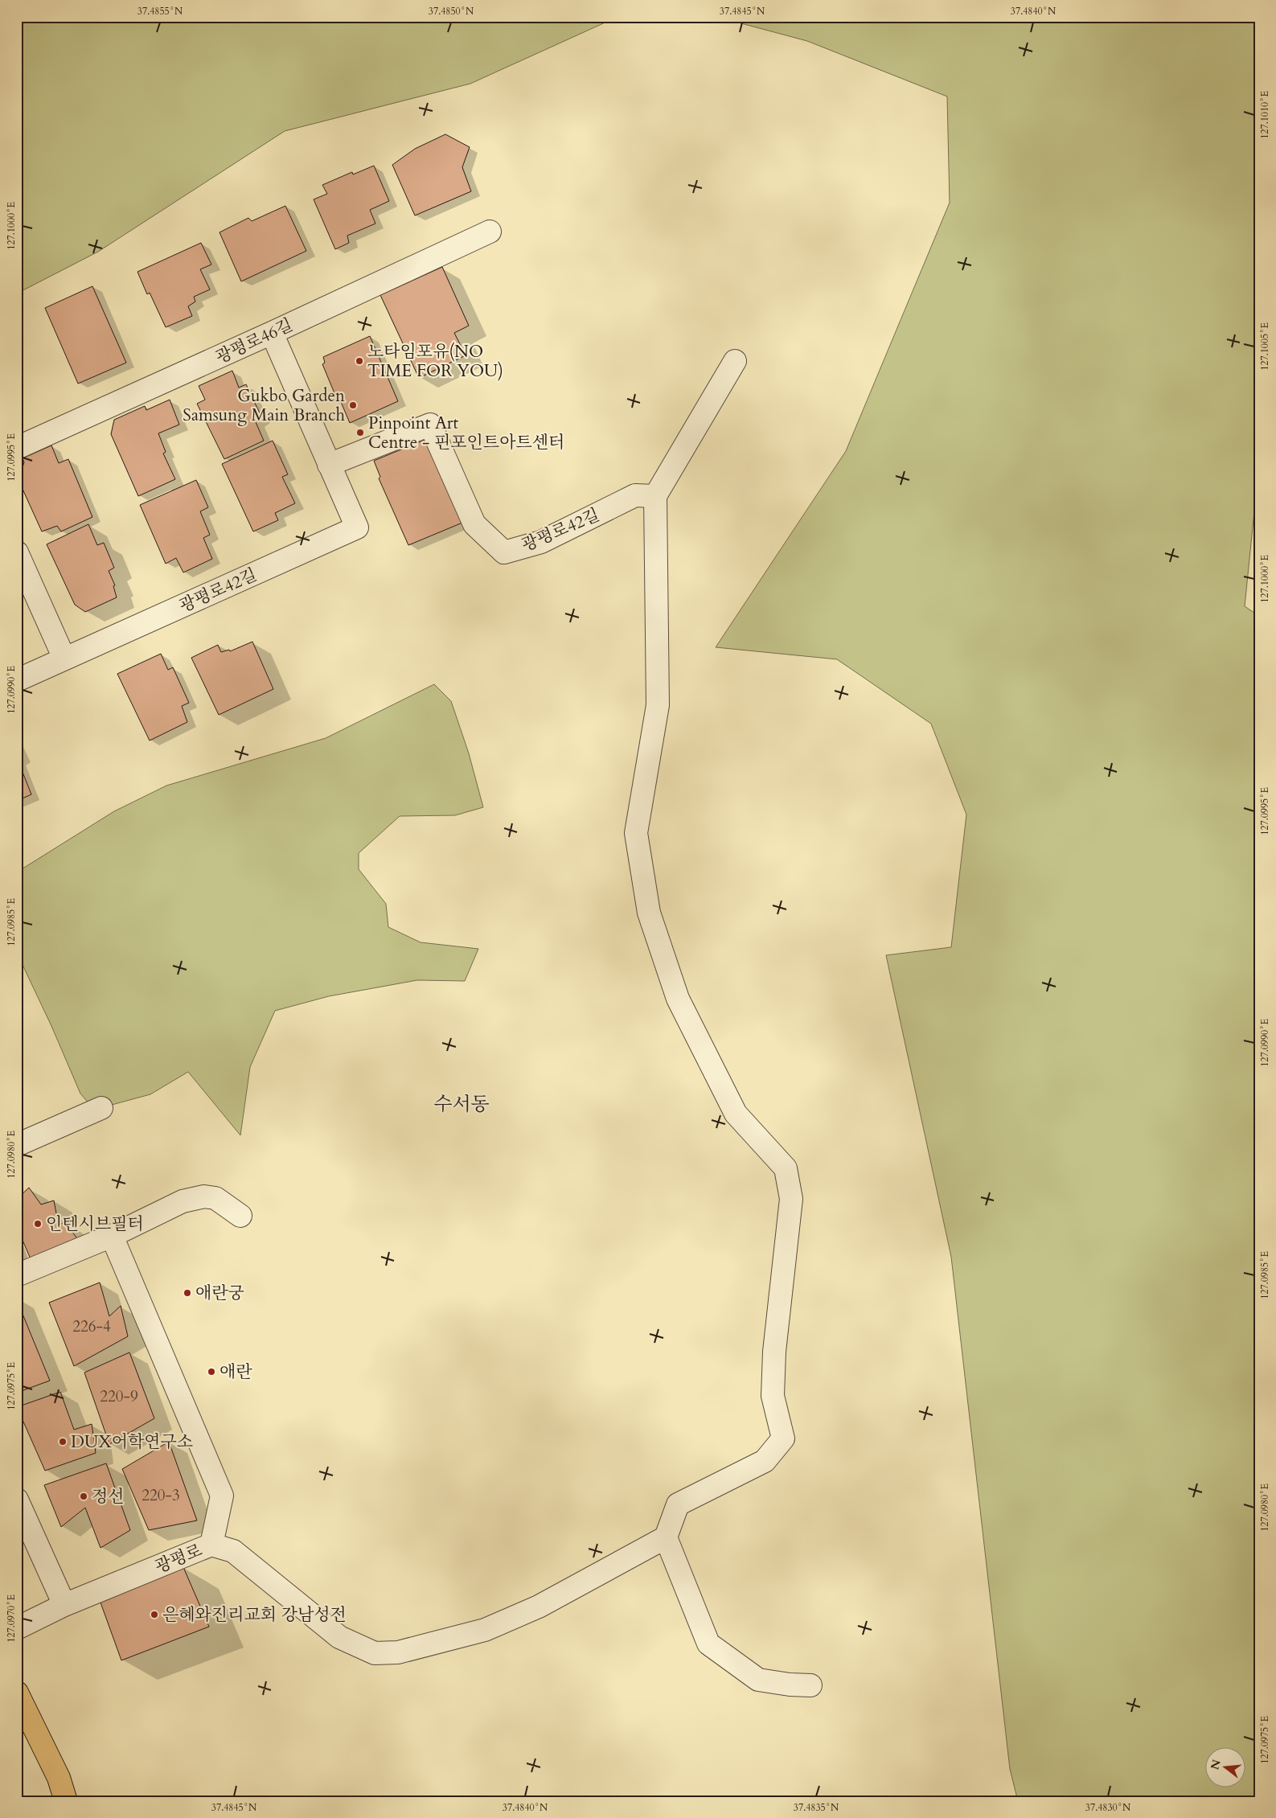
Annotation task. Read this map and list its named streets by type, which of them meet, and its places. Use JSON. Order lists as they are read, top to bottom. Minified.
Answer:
{"streets":{"street":["광평로46길","광평로42길","광평로"]},"crossings":[["광평로46길","광평로42길"]],"districts":["수서동"],"places":["노타임포유(NO TIME FOR YOU)","Gukbo Garden Samsung Main Branch","Pinpoint Art Centre - 핀포인트아트센터","인텐시브필터","애란궁","애란","DUX어학연구소","정선","은혜와진리교회 강남성전"],"house_numbers":["226-4","220-9","220-3"],"north":"left","coordinates":["37.4855°N","37.4850°N","37.4845°N","37.4840°N","127.1010°E","127.1000°E","127.1005°E","127.0995°E","127.0990°E","127.0985°E","127.0980°E","127.0975°E","127.0970°E","37.4835°N","37.4830°N"]}
